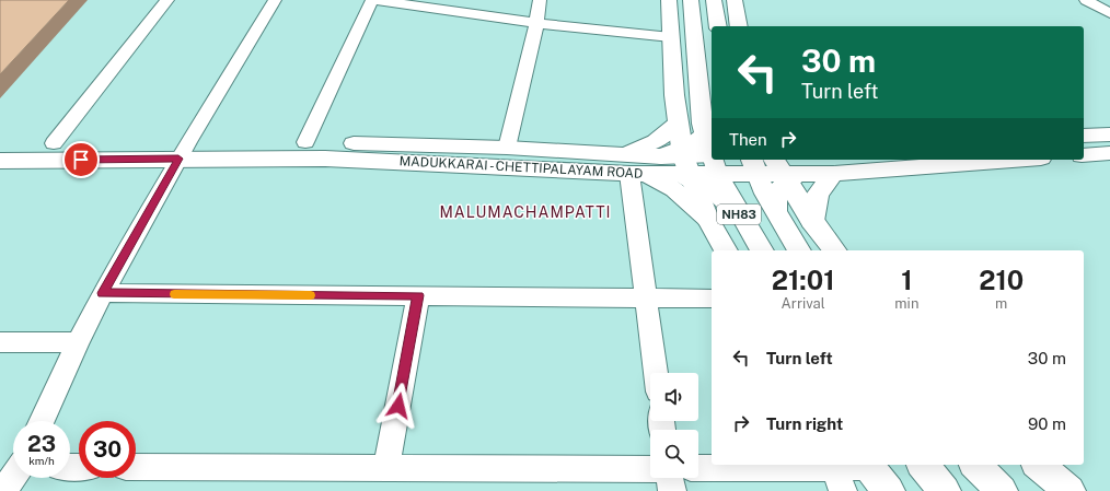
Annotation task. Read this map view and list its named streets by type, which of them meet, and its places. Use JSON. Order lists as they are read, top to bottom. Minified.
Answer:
{"streets":{"main road":["MADUKKARAI - CHETTIPALAYAM ROAD","NH83"]},"crossings":[["MADUKKARAI - CHETTIPALAYAM ROAD","NH83"]],"districts":["MALUMACHAMPATTI"],"page":{"turn":["30 m","Turn left"],"then":"Then","eta":["21:01","Arrival","1","min","210","m"],"list":[{"name":"Turn left","value":"30 m"},{"name":"Turn right","value":"90 m"}],"speed":"23 km/h","limit":"30"}}
